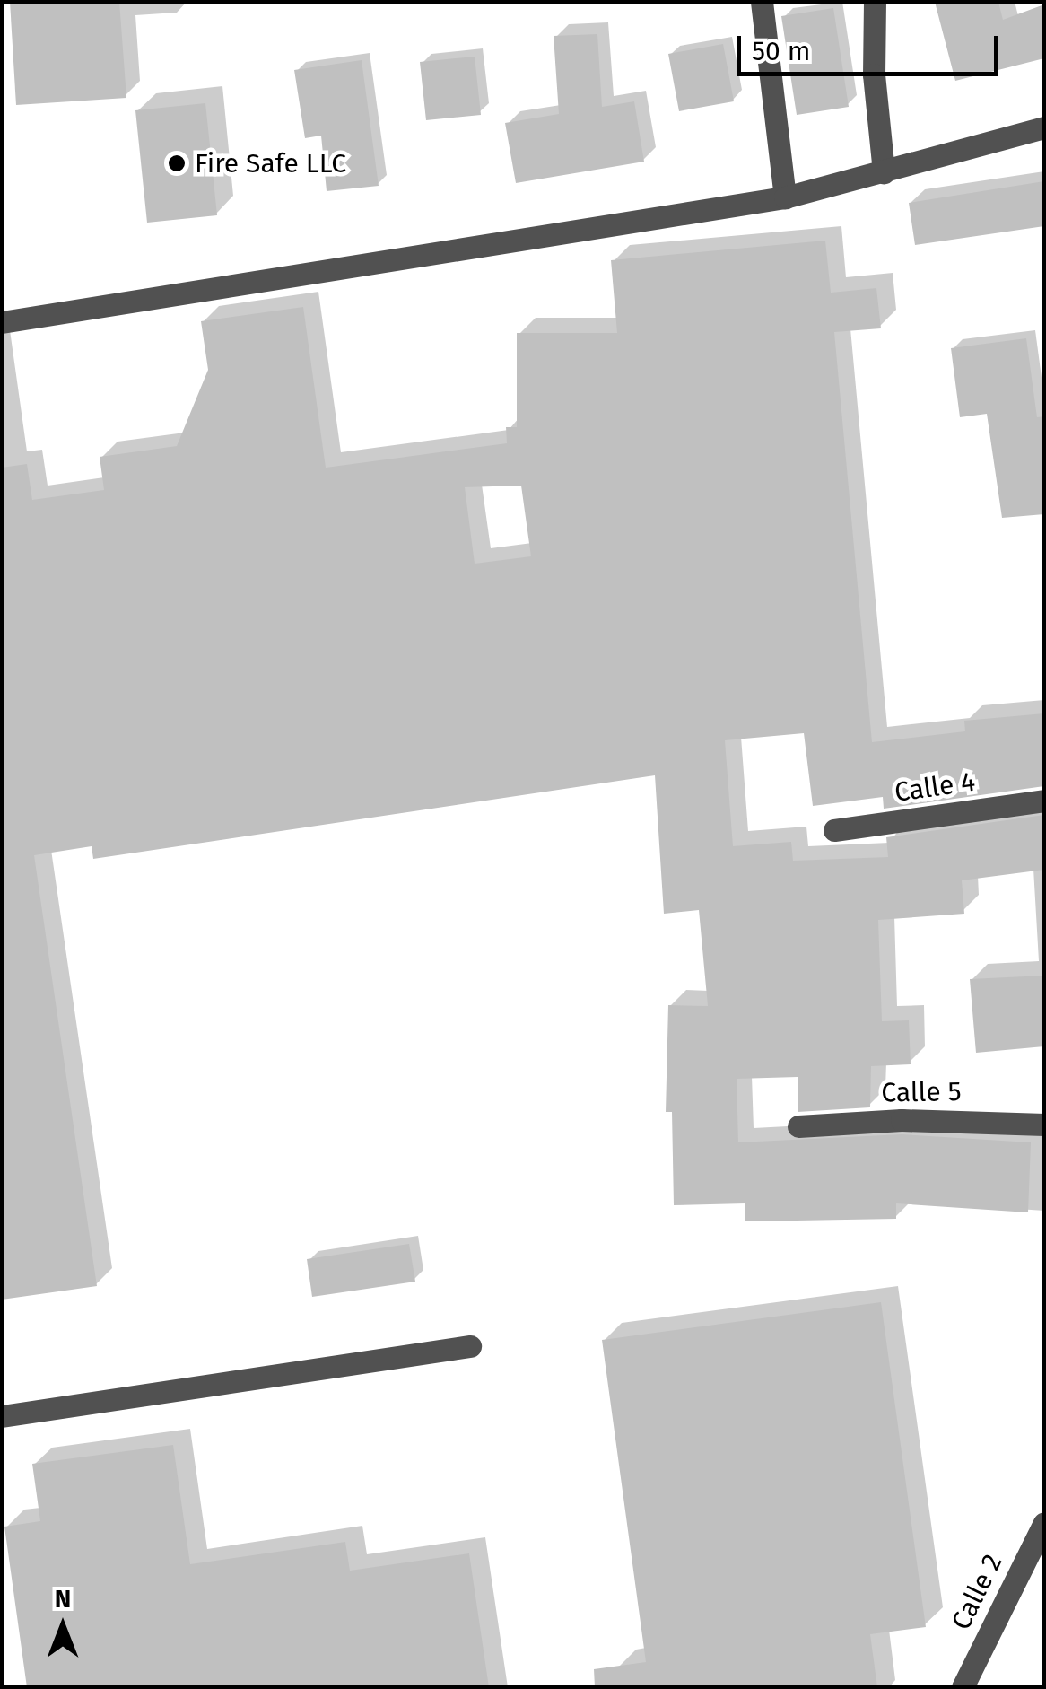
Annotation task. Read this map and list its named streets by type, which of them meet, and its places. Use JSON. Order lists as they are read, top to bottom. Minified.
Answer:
{"streets":{"street":["Calle 4","Calle 5","Calle 2"]},"places":["Fire Safe LLC"],"scale_bar":"50 m","north":"top"}
